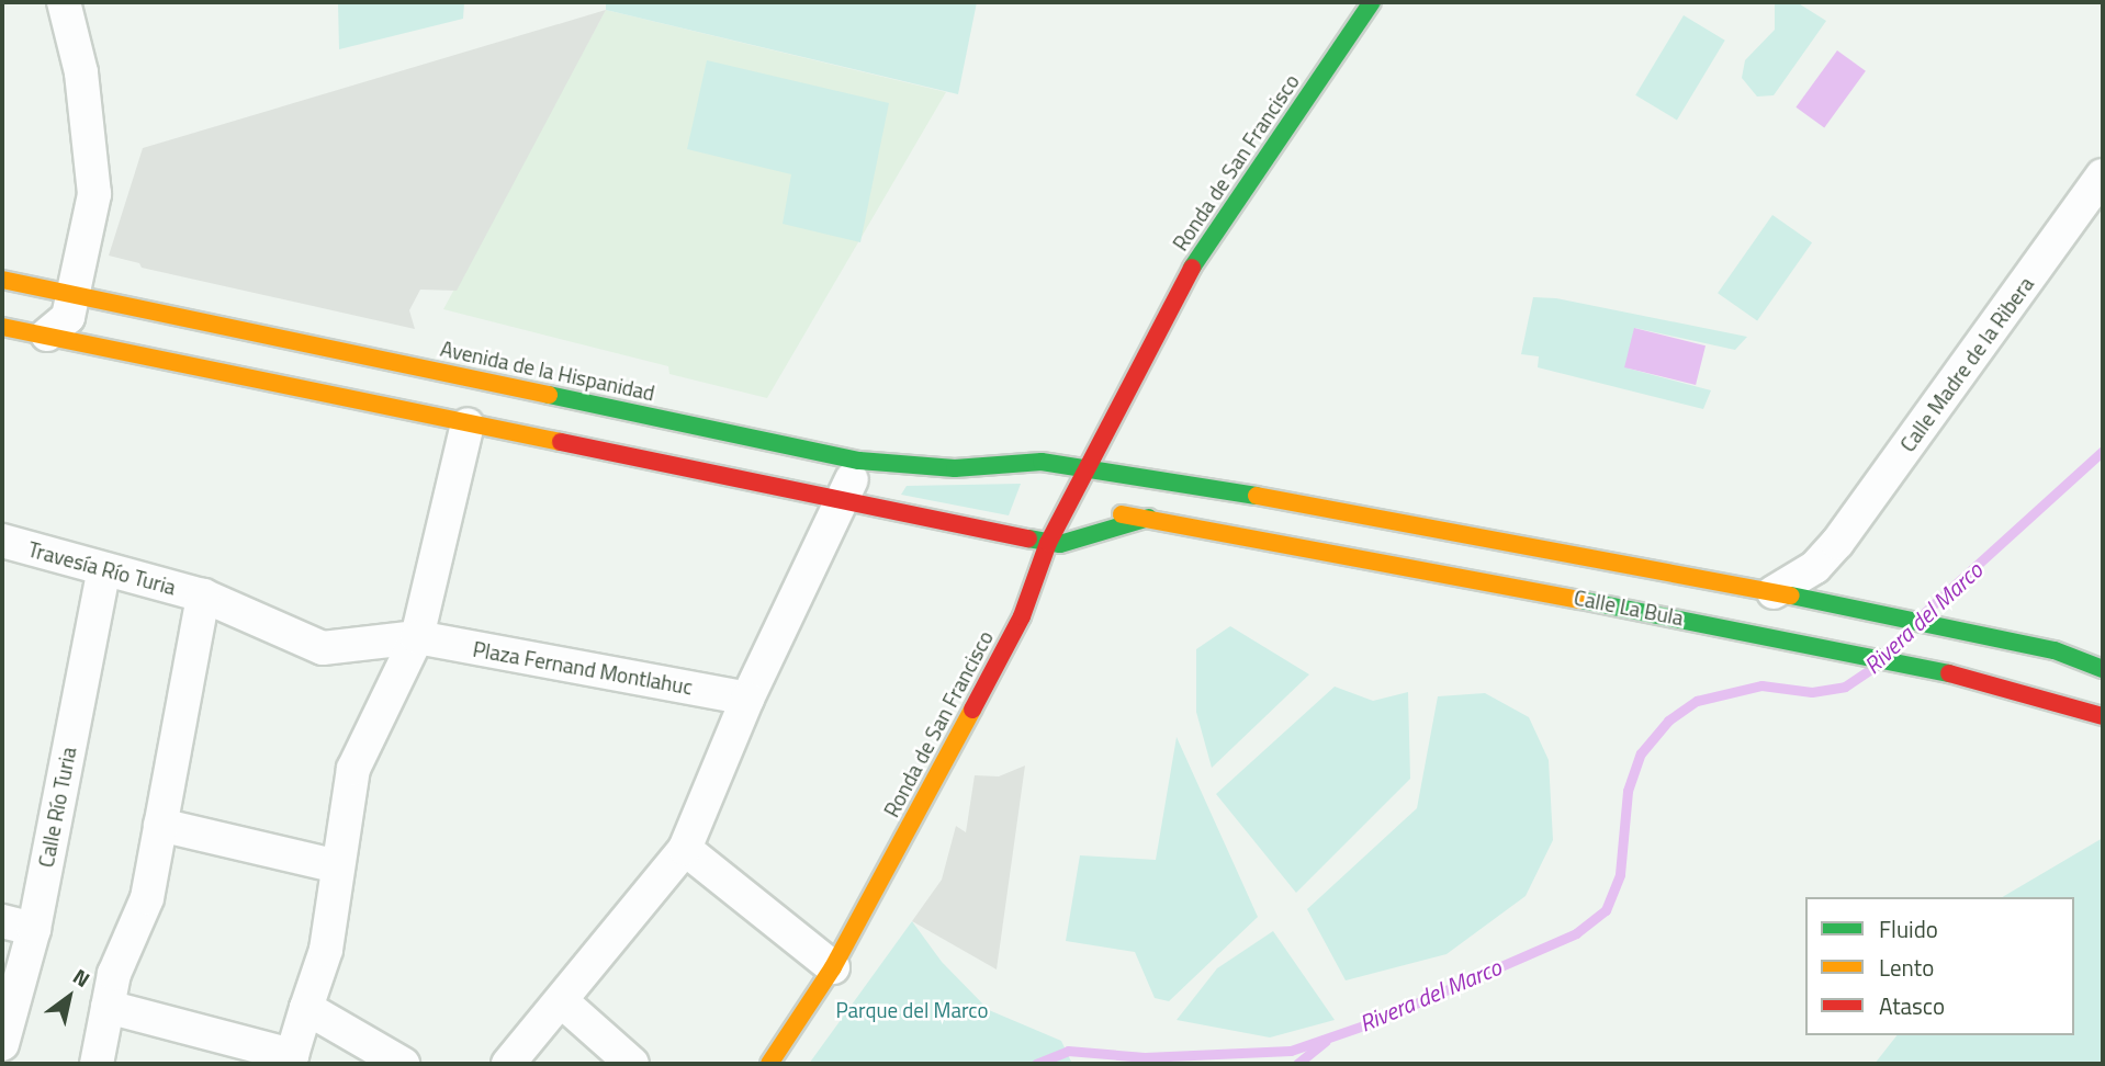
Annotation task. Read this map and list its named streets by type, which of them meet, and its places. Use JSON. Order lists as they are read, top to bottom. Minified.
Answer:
{"streets":{"main road":["Ronda de San Francisco","Avenida de la Hispanidad","Calle La Bula"],"street":["Calle Madre de la Ribera","Travesía Río Turia","Plaza Fernand Montlahuc","Calle Río Turia"]},"crossings":[["Ronda de San Francisco","Avenida de la Hispanidad"],["Ronda de San Francisco","Calle La Bula"],["Calle Madre de la Ribera","Calle La Bula"],["Avenida de la Hispanidad","Calle La Bula"],["Travesía Río Turia","Plaza Fernand Montlahuc"],["Travesía Río Turia","Calle Río Turia"]],"water":["Rivera del Marco"],"parks":["Parque del Marco"],"legend":["Fluido","Lento","Atasco"],"north":"top right"}
